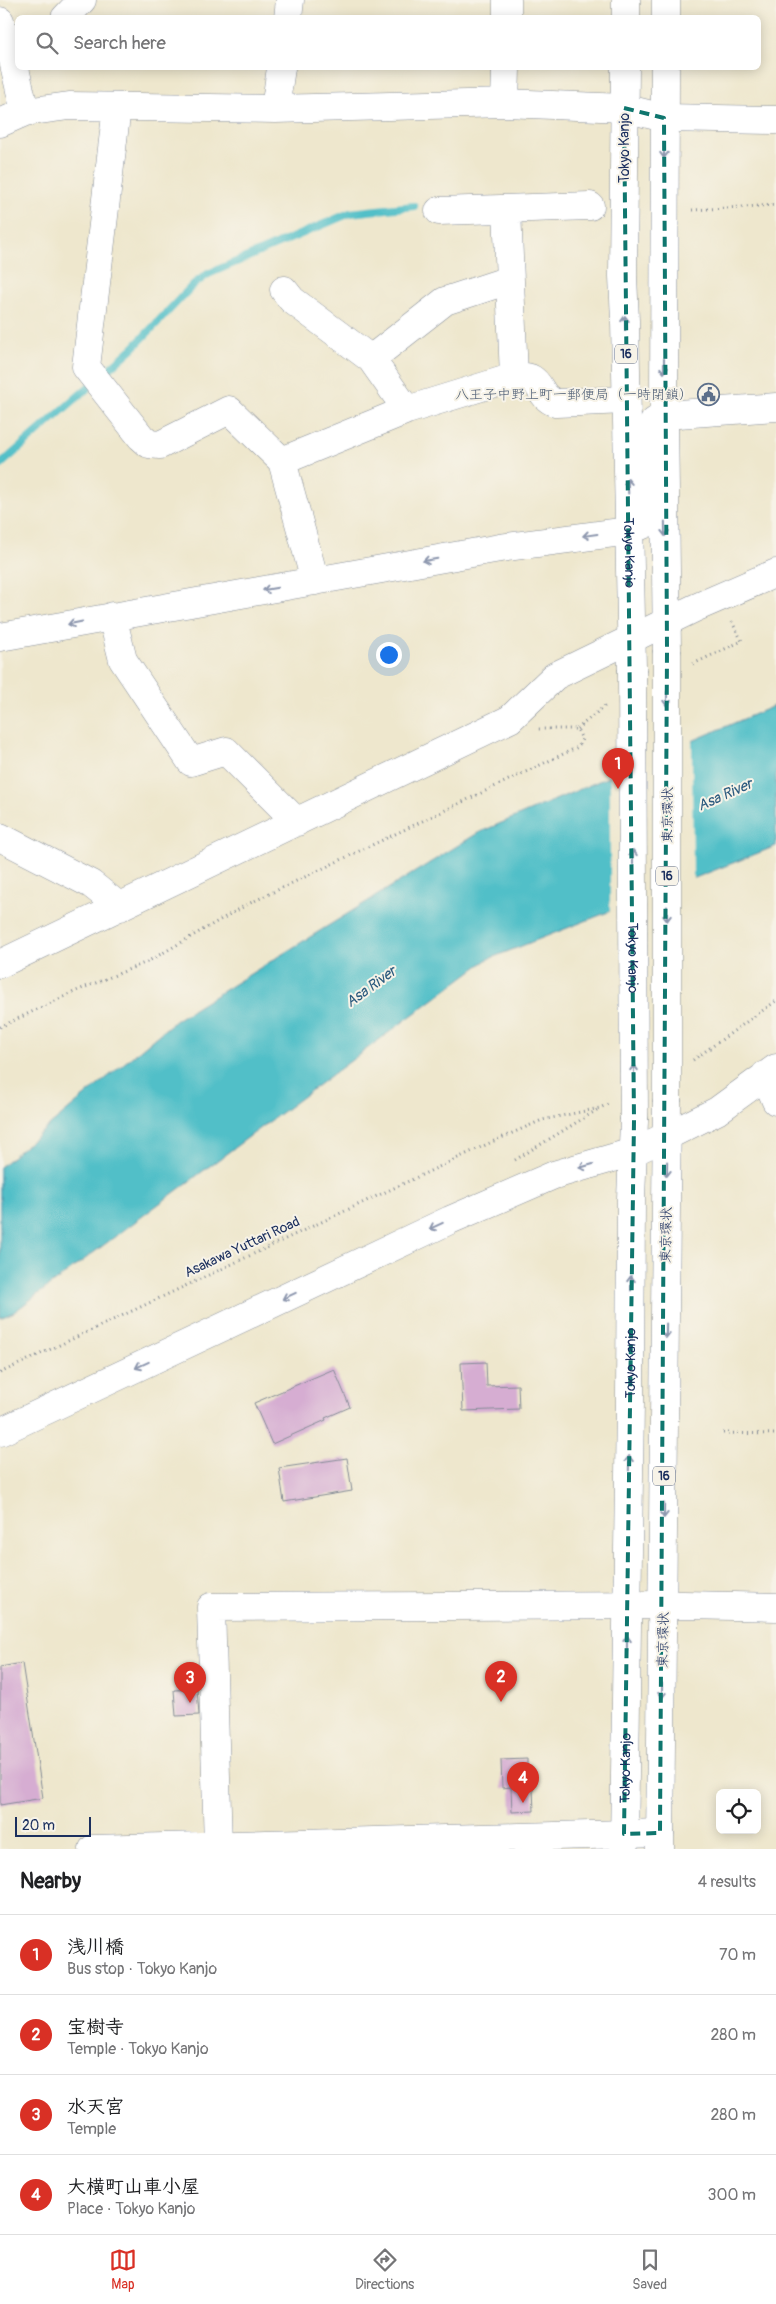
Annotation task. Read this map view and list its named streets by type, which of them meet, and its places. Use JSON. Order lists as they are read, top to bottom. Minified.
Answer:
{"streets":{"main road":["Tokyo Kanjo","16","東京環状"],"path":["Asakawa Yuttari Road"]},"crossings":[["16","東京環状"]],"one_way":["東京環状"],"water":["Asa River"],"places":{"public building":["八王子中野上町一郵便局（一時閉鎖）"]},"scale_bar":"20 m","page":{"search":"Search here","pins":["1","2","3","4"],"scale":"20 m","heading":["Nearby","4 results"],"list":[{"mark":"1","name":"浅川橋","note":"Bus stop · Tokyo Kanjo","value":"70 m"},{"mark":"2","name":"宝樹寺","note":"Temple · Tokyo Kanjo","value":"280 m"},{"mark":"3","name":"水天宮","note":"Temple","value":"280 m"},{"mark":"4","name":"大横町山車小屋","note":"Place · Tokyo Kanjo","value":"300 m"}],"nav":["Map","Directions","Saved"]}}
